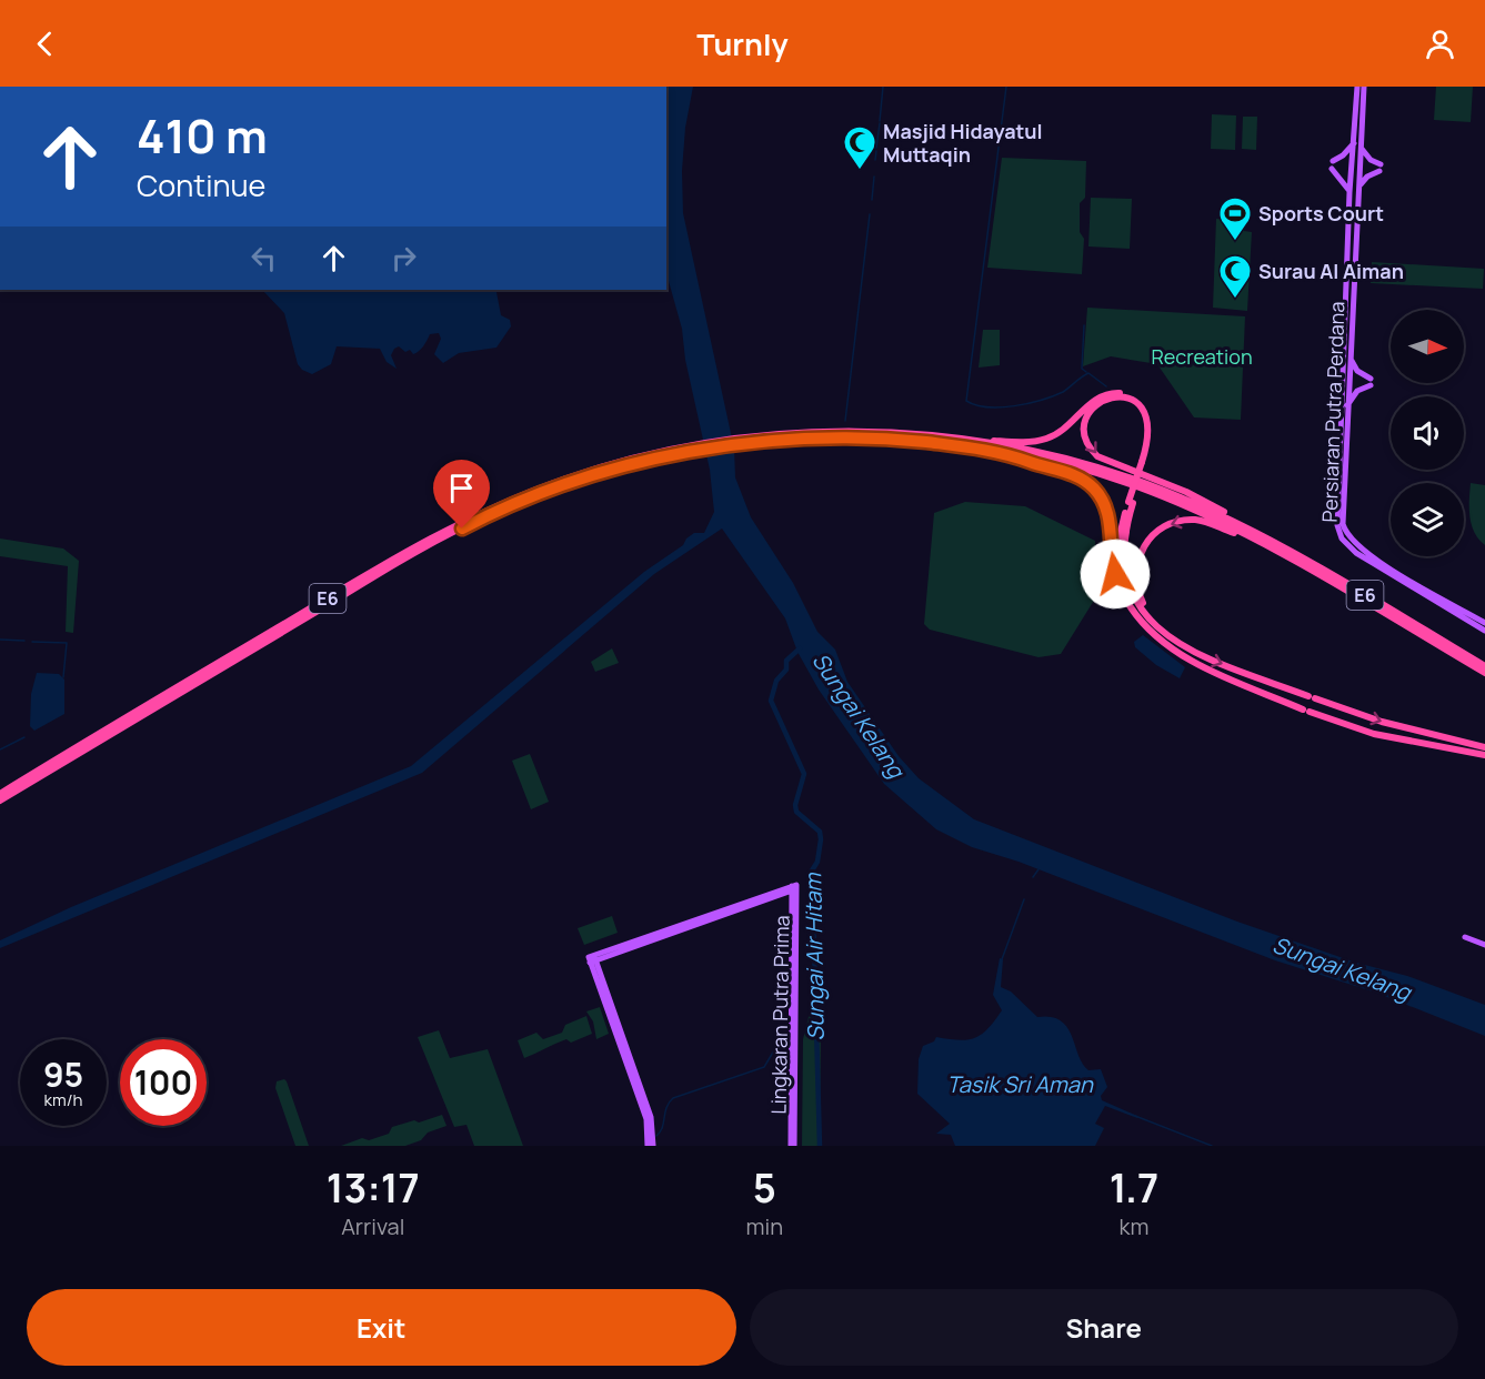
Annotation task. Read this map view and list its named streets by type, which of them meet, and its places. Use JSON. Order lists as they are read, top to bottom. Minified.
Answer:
{"streets":{"highway":["E6"],"main road":["Persiaran Putra Perdana","Lingkaran Putra Prima"]},"water":["Sungai Kelang","Sungai Air Hitam","Tasik Sri Aman"],"parks":["Recreation"],"places":{"mosque":["Masjid Hidayatul Muttaqin","Surau Al Aiman"],"sports":["Sports Court"]},"north":"right","page":{"header":"Turnly","turn":["410 m","Continue"],"speed":"95 km/h","limit":"100","eta":["13:17","Arrival","5","min","1.7","km"],"buttons":["Exit","Share"]}}
